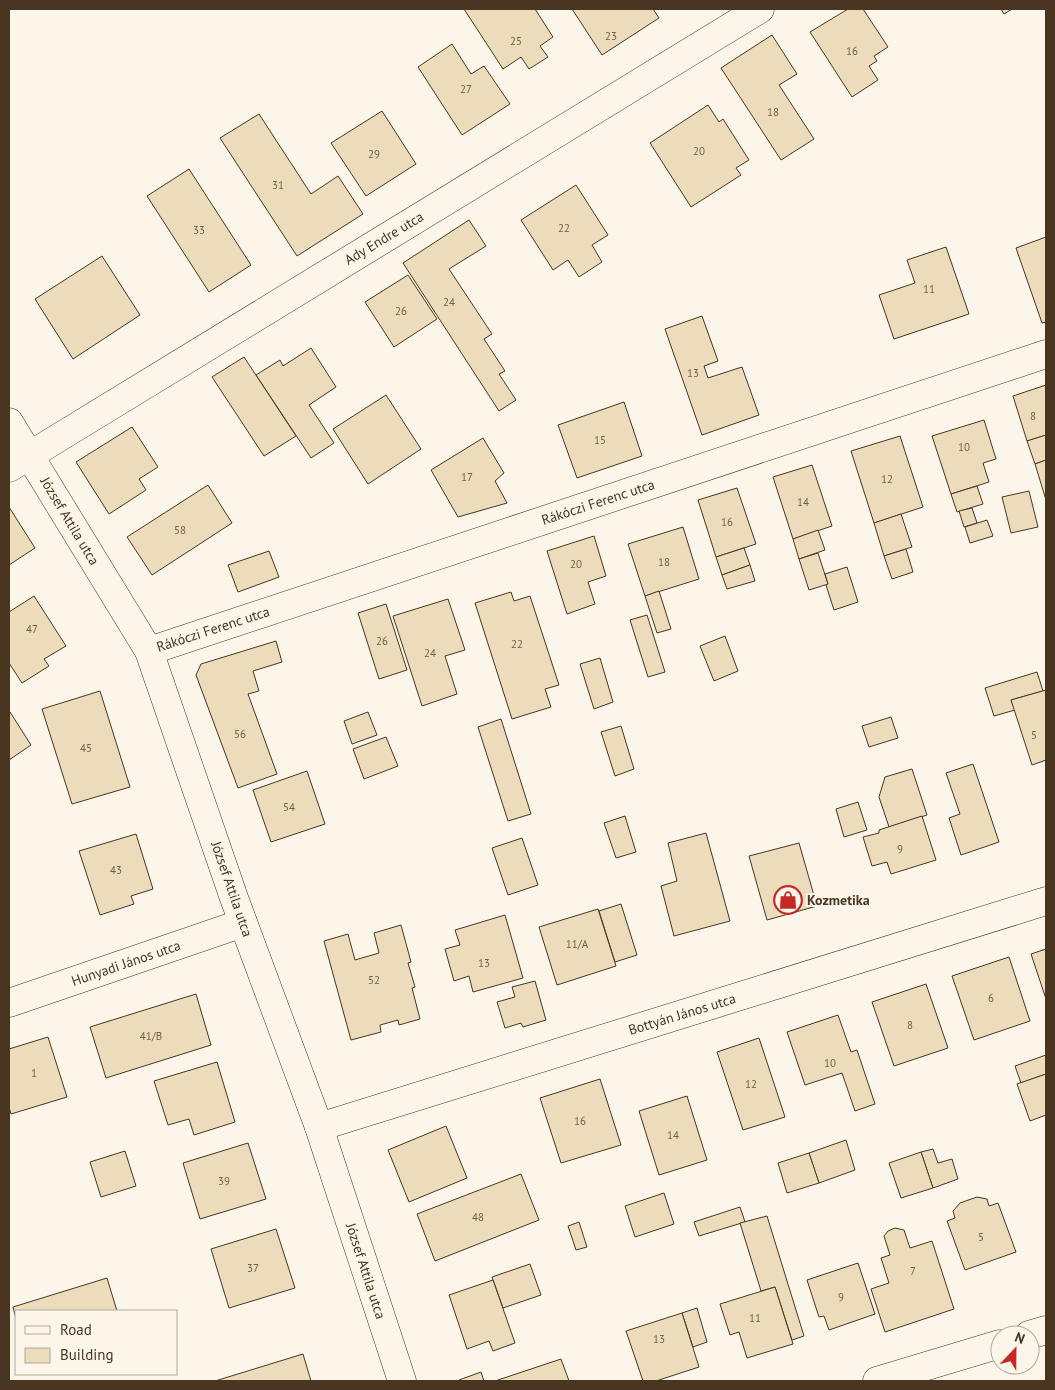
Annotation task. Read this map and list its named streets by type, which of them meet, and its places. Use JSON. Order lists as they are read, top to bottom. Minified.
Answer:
{"streets":{"street":["Ady Endre utca","Rákóczi Ferenc utca","József Attila utca","Hunyadi János utca","Bottyán János utca"]},"crossings":[["Ady Endre utca","József Attila utca"],["Rákóczi Ferenc utca","József Attila utca"],["József Attila utca","Hunyadi János utca"],["József Attila utca","Bottyán János utca"]],"places":{"shop":["Kozmetika"]},"house_numbers":["23","25","16","27","18","20","29","31","22","33","11","24","26","13","8","15","10","17","12","14","16","58","18","20","47","26","22","24","56","5","45","54","9","43","11/A","13","52","6","8","41/B","10","1","12","16","14","39","48","5","37","7","9","11","13"],"legend":["Road","Building"],"north":"top"}
